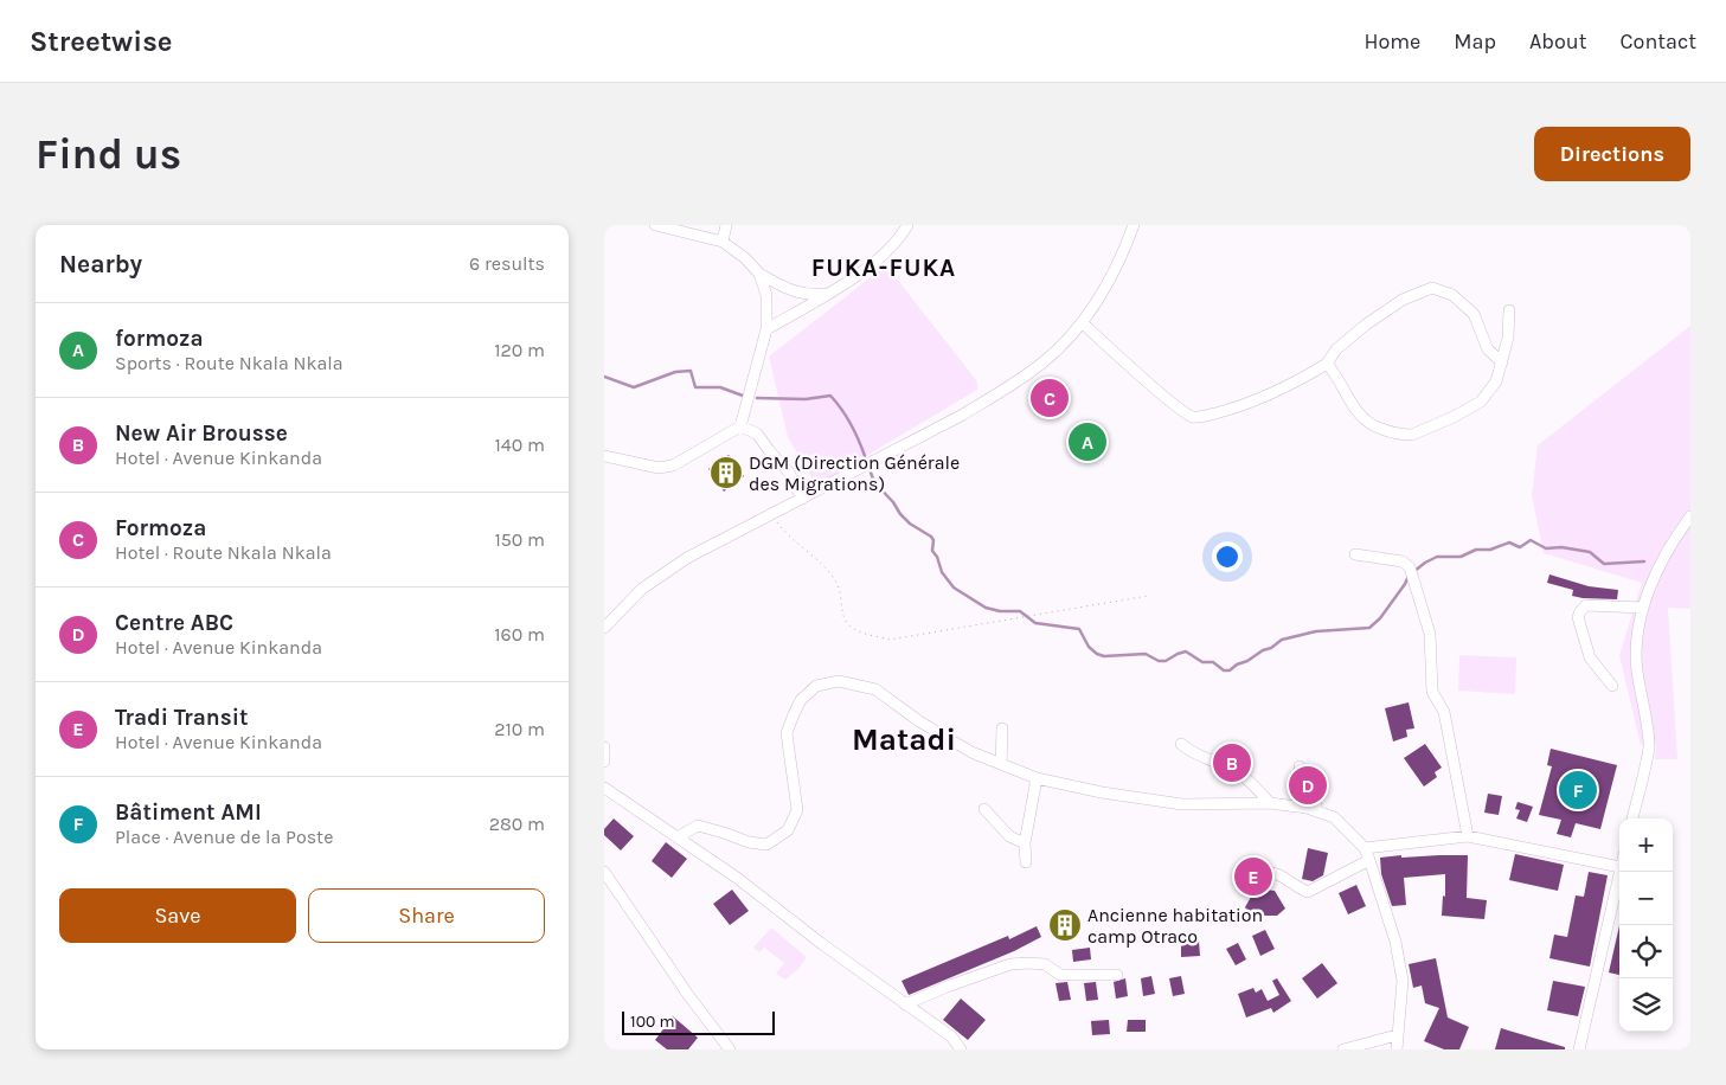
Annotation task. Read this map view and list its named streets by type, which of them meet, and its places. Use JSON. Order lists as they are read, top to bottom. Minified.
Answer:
{"districts":["FUKA-FUKA","Matadi"],"places":{"building":["DGM (Direction Générale des Migrations)","Ancienne habitation camp Otraco"]},"scale_bar":"100 m","page":{"header":"Streetwise","nav":["Home","Map","About","Contact"],"buttons":["Directions",["Save","Share"]],"title":"Find us","heading":["Nearby","6 results"],"list":[{"mark":"A","name":"formoza","note":"Sports · Route Nkala Nkala","value":"120 m"},{"mark":"B","name":"New Air Brousse","note":"Hotel · Avenue Kinkanda","value":"140 m"},{"mark":"C","name":"Formoza","note":"Hotel · Route Nkala Nkala","value":"150 m"},{"mark":"D","name":"Centre ABC","note":"Hotel · Avenue Kinkanda","value":"160 m"},{"mark":"E","name":"Tradi Transit","note":"Hotel · Avenue Kinkanda","value":"210 m"},{"mark":"F","name":"Bâtiment AMI","note":"Place · Avenue de la Poste","value":"280 m"}],"pins":["C","A","B","D","F","E"],"map_buttons":["+","−"],"scale":"100 m"}}
